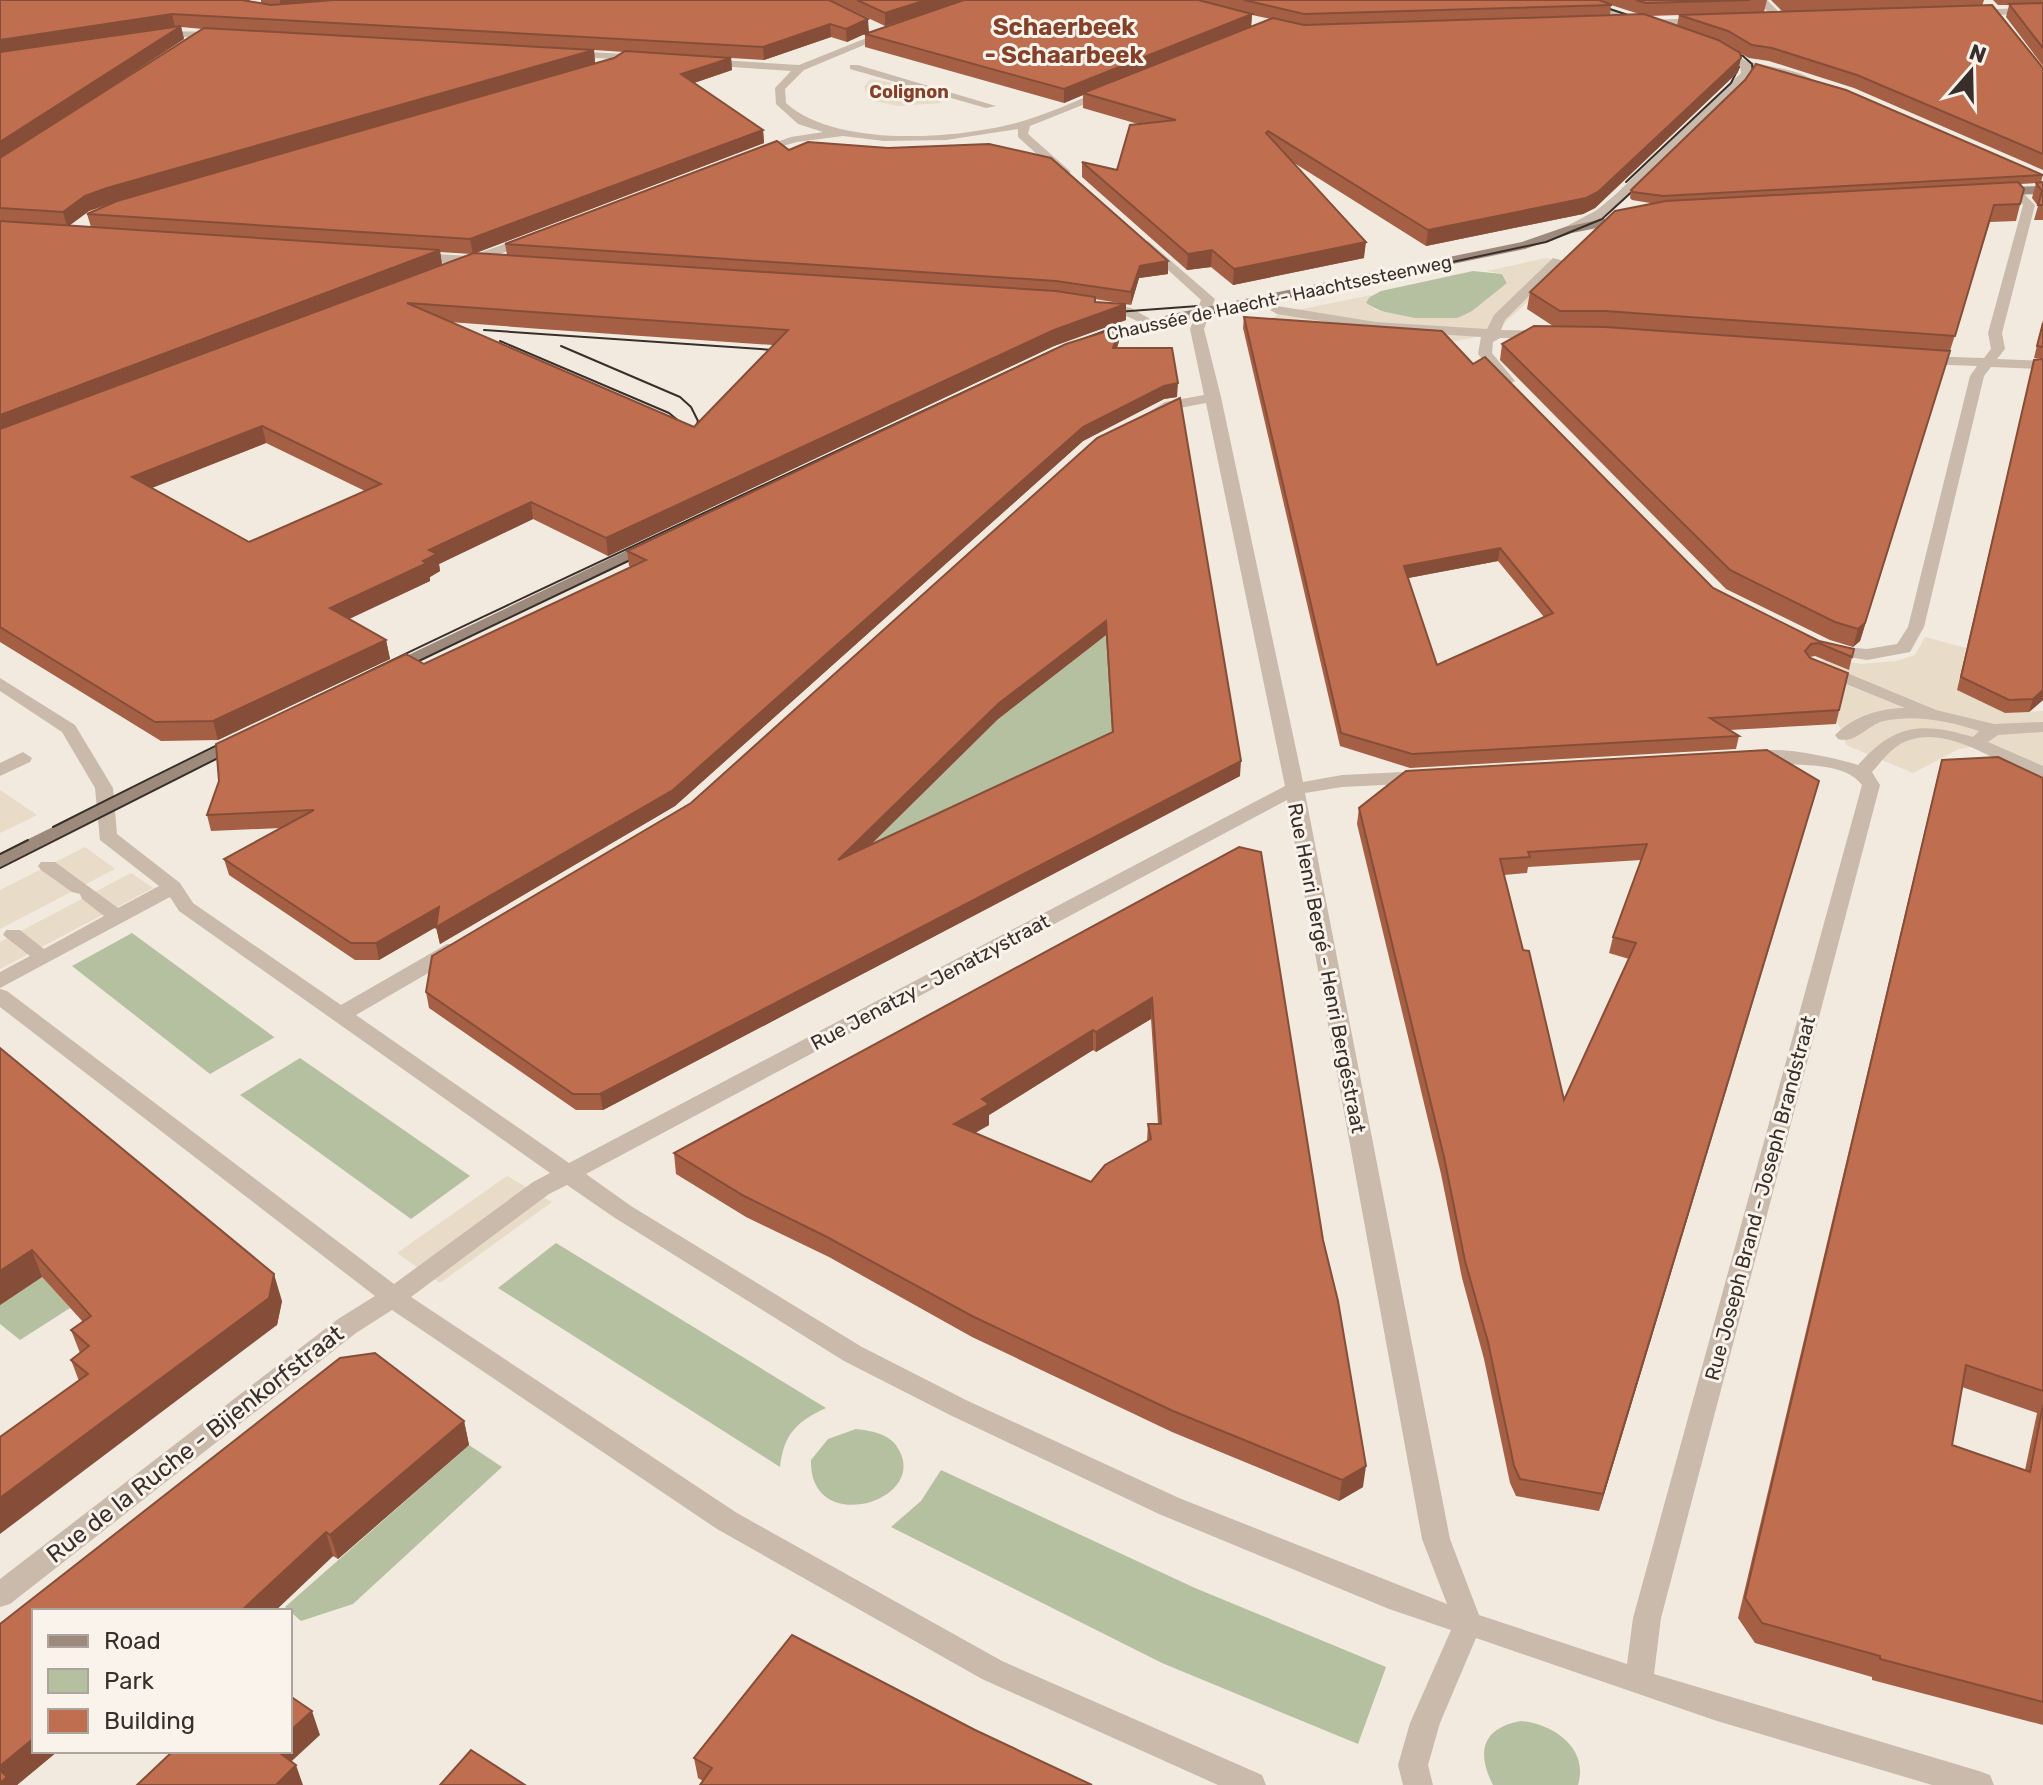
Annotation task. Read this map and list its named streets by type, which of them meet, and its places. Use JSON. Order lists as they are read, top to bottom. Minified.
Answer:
{"streets":{"street":["Chaussée de Haecht - Haachtsesteenweg","Rue Henri Bergé - Henri Bergéstraat","Rue Jenatzy - Jenatzystraat","Rue Joseph Brand - Joseph Brandstraat","Rue de la Ruche - Bijenkorfstraat"]},"crossings":[["Chaussée de Haecht - Haachtsesteenweg","Rue Henri Bergé - Henri Bergéstraat"],["Rue Henri Bergé - Henri Bergéstraat","Rue Jenatzy - Jenatzystraat"],["Rue Jenatzy - Jenatzystraat","Rue de la Ruche - Bijenkorfstraat"]],"districts":["Schaerbeek - Schaarbeek","Colignon"],"legend":["Road","Park","Building"],"north":"top"}
